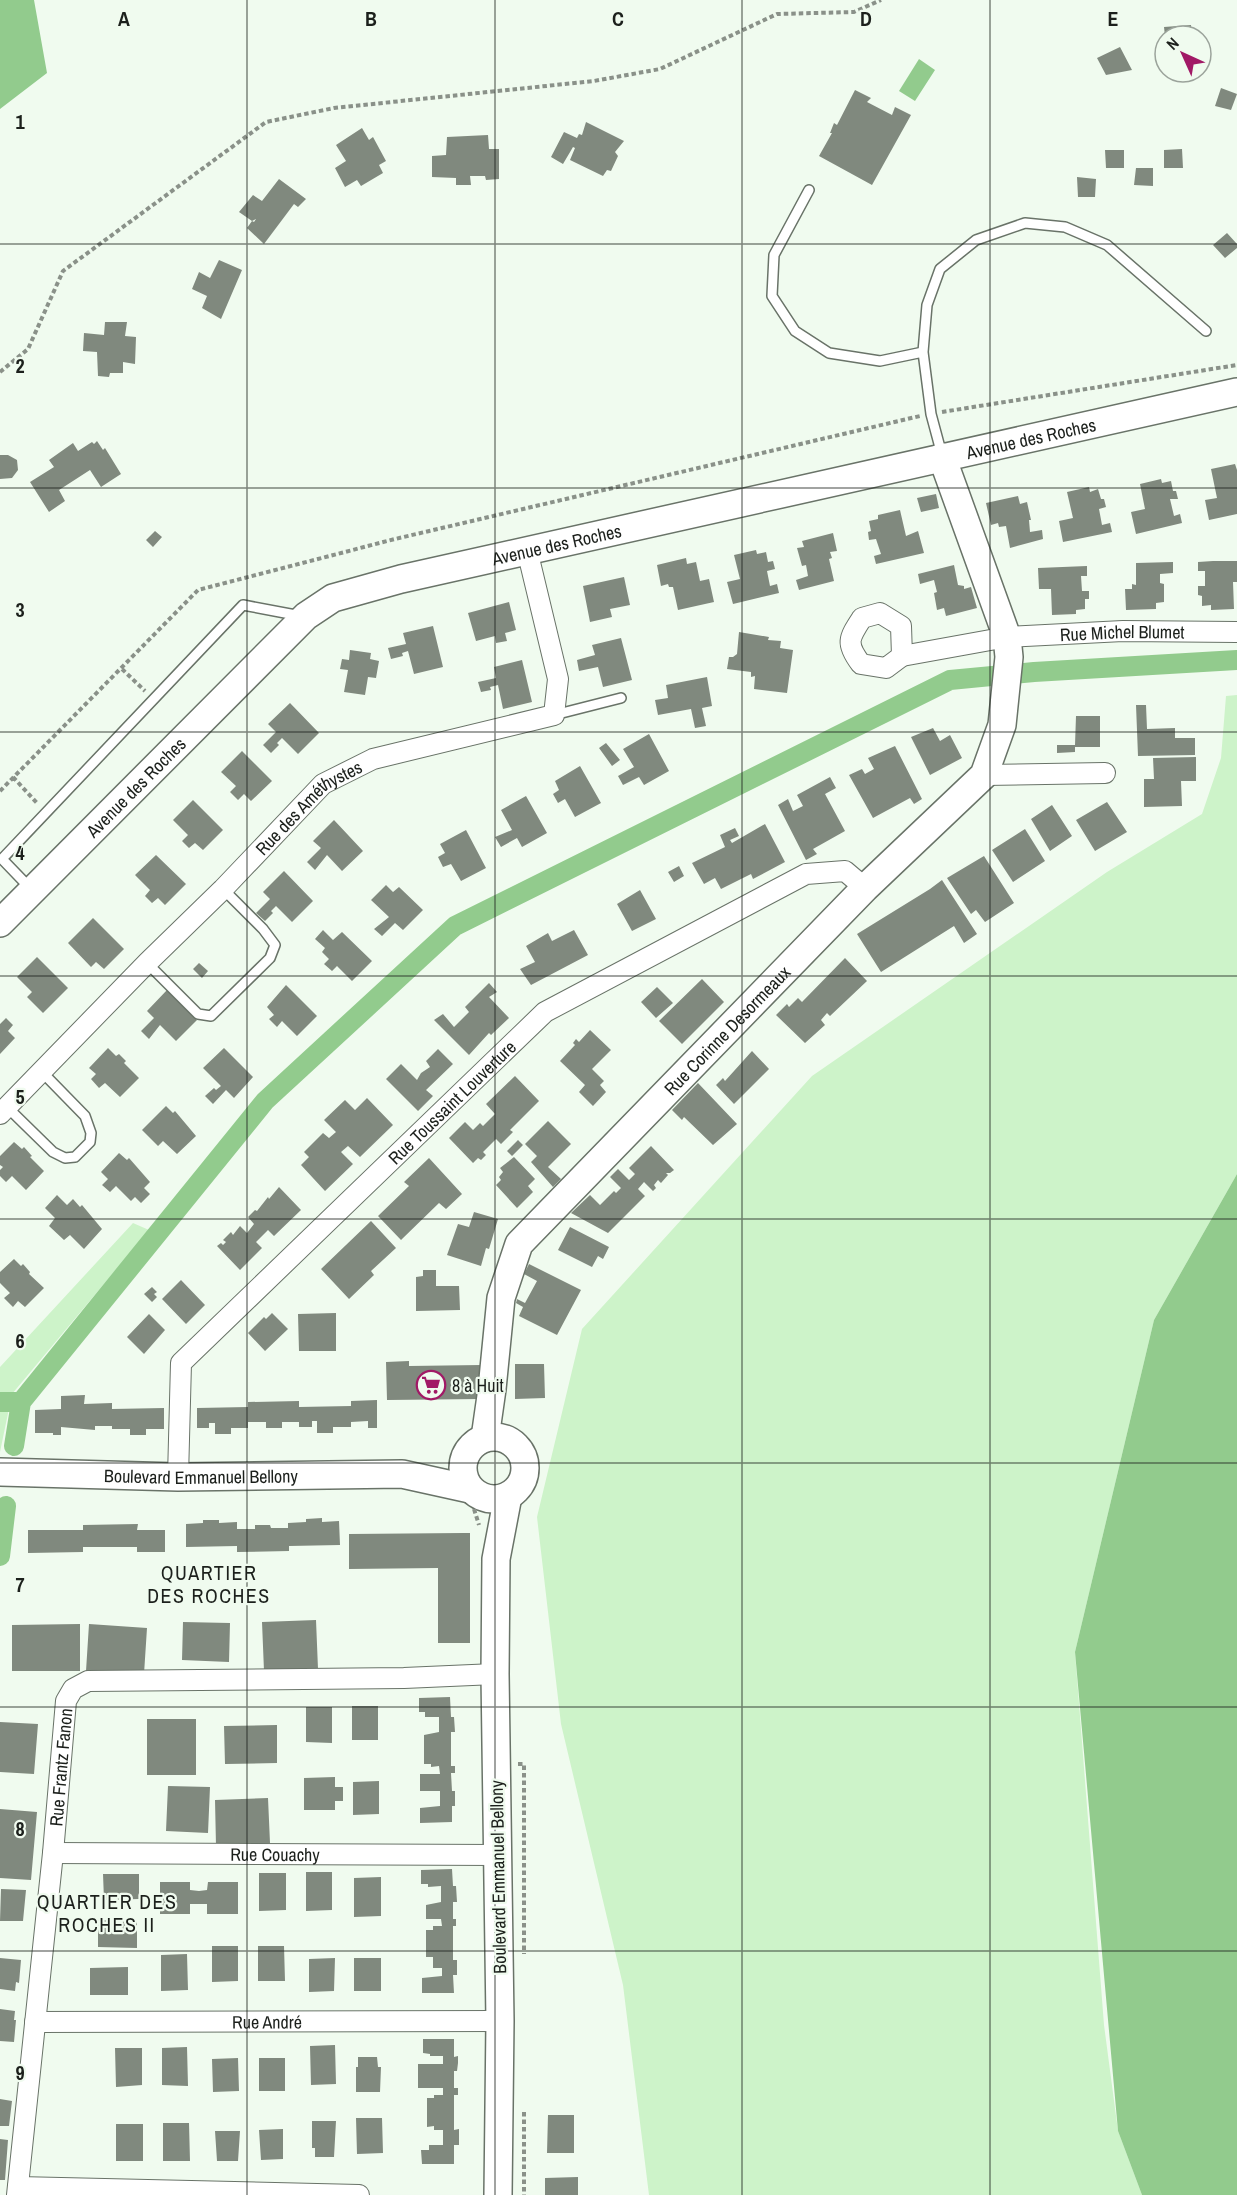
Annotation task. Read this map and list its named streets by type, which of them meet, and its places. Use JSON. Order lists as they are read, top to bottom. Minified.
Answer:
{"streets":{"street":["Avenue des Roches","Rue Michel Blumet","Rue des Améthystes","Rue Corinne Desormeaux","Rue Toussaint Louverture","Boulevard Emmanuel Bellony","Rue Frantz Fanon","Rue Couachy","Rue André"]},"crossings":[["Rue Michel Blumet","Rue Corinne Desormeaux"],["Rue Corinne Desormeaux","Rue Toussaint Louverture"],["Rue Corinne Desormeaux","Boulevard Emmanuel Bellony"],["Rue Toussaint Louverture","Boulevard Emmanuel Bellony"],["Boulevard Emmanuel Bellony","Rue Frantz Fanon"],["Boulevard Emmanuel Bellony","Rue Couachy"],["Boulevard Emmanuel Bellony","Rue André"],["Rue Frantz Fanon","Rue Couachy"],["Rue Frantz Fanon","Rue André"]],"districts":["QUARTIER DES ROCHES","QUARTIER DES ROCHES II"],"places":{"supermarket":["8 à Huit"]},"north":"top left","grid":{"columns":["A","B","C","D","E"],"rows":["1","2","3","4","5","6","7","8","9"]}}
